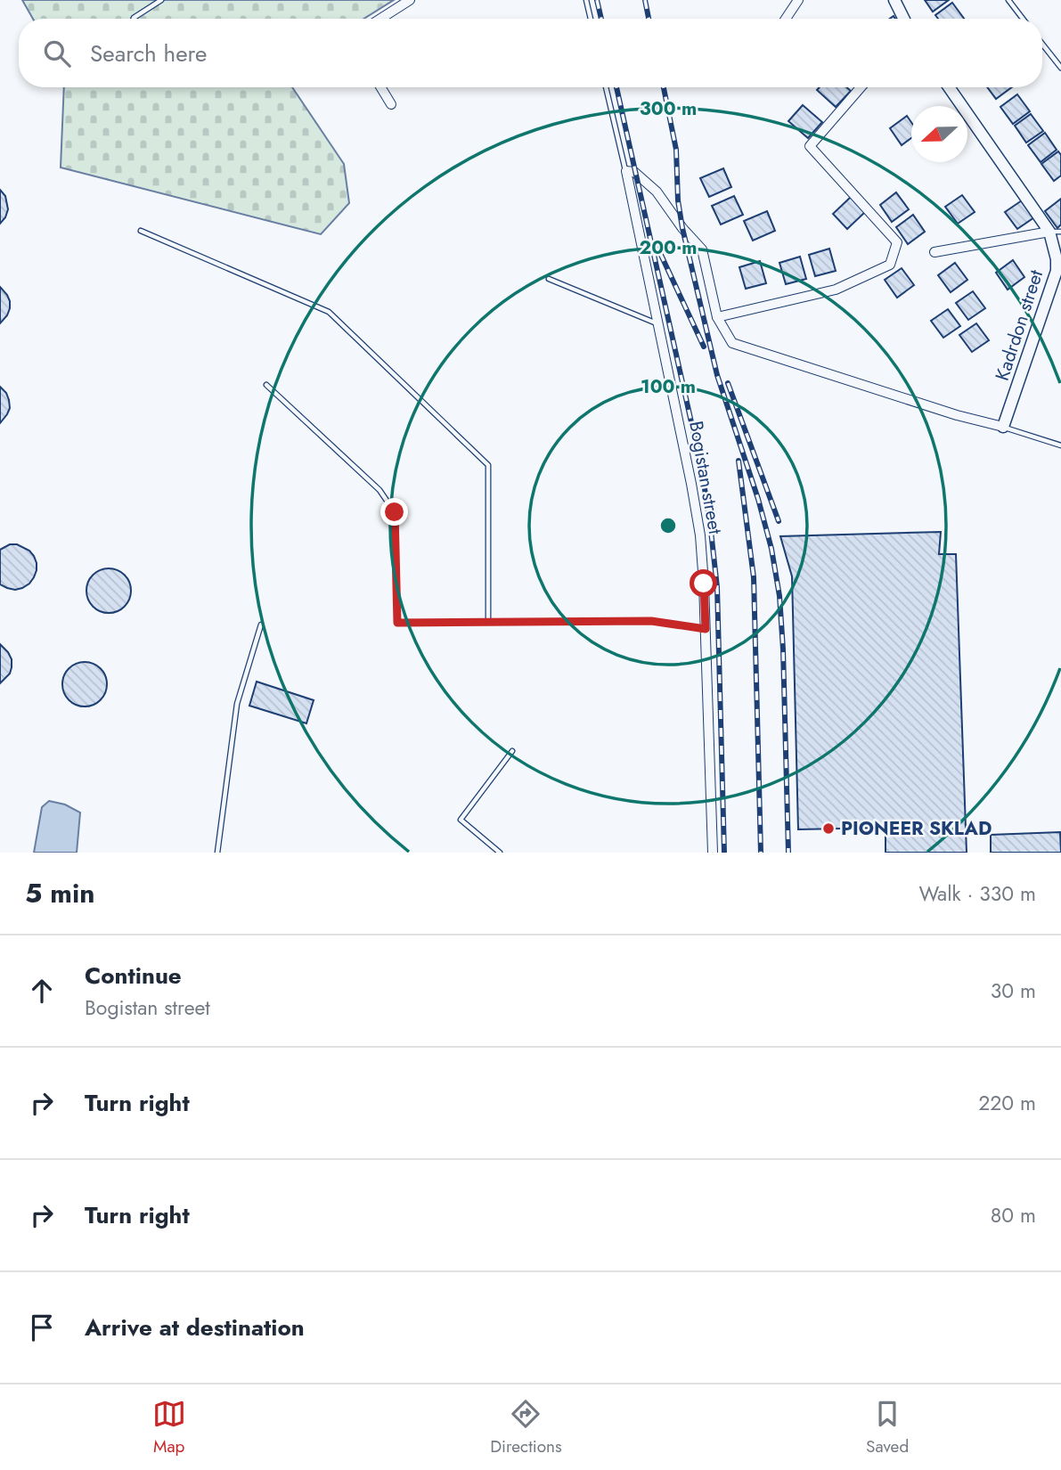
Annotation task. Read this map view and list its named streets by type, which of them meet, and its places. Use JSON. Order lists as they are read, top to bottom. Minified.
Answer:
{"streets":{"street":["Kadrdon street","Bogistan street"]},"places":["PIONEER SKLAD"],"north":"left","page":{"search":"Search here","heading":["5 min","Walk · 330 m"],"list":[["Continue","Bogistan street","30 m"],["Turn right","220 m"],["Turn right","80 m"],"Arrive at destination"],"nav":["Map","Directions","Saved"]},"rings":["300 m","200 m","100 m"]}
